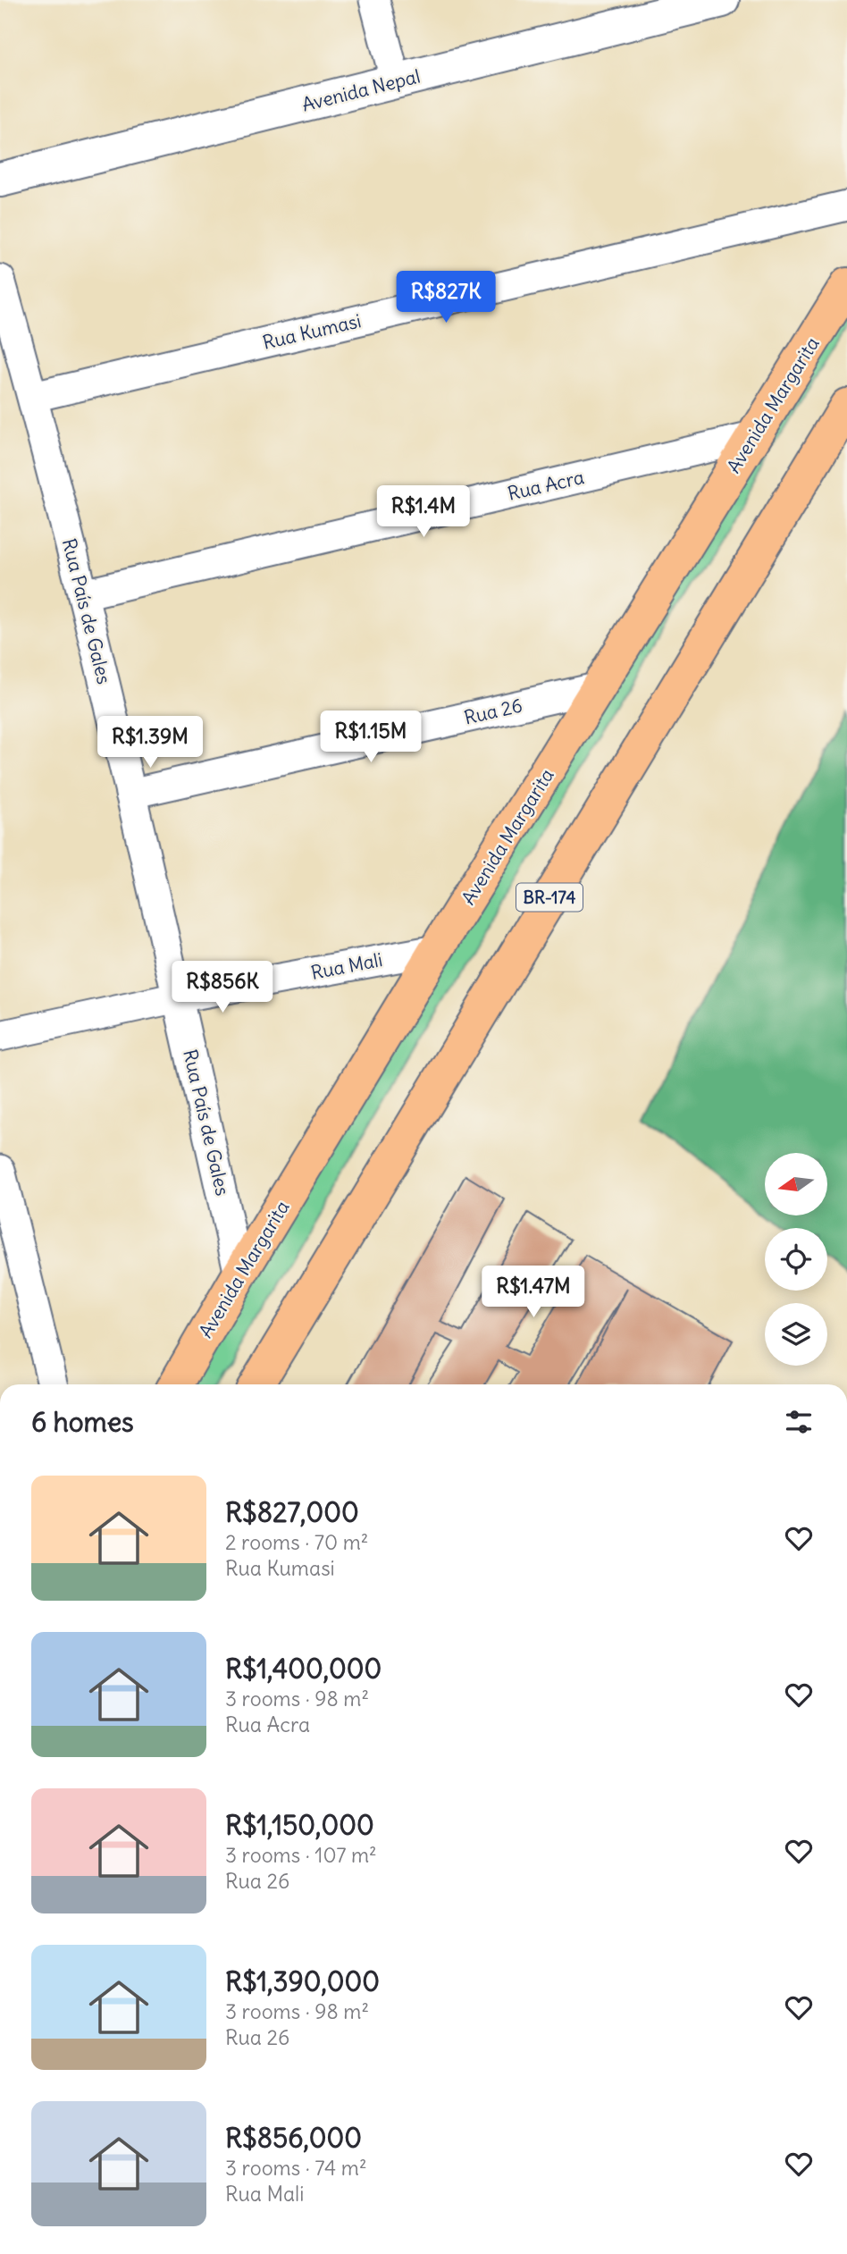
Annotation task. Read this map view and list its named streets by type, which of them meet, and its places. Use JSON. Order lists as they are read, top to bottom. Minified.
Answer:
{"streets":{"main road":["Avenida Margarita","BR-174"],"street":["Avenida Nepal","Rua Kumasi","Rua Acra","Rua País de Gales","Rua 26","Rua Mali"]},"crossings":[["Rua Kumasi","Rua País de Gales"],["Avenida Margarita","Rua Acra"],["Avenida Margarita","Rua País de Gales"],["Avenida Margarita","Rua 26"],["Avenida Margarita","Rua Mali"],["Rua Acra","Rua País de Gales"],["Rua País de Gales","Rua 26"],["Rua País de Gales","Rua Mali"]],"north":"left","page":{"price":["R$827K","R$1.4M","R$1.15M","R$1.39M","R$856K","R$1.47M"],"heading":"6 homes","list":[{"name":"R$827,000","note":"2 rooms · 70 m² · Rua Kumasi"},{"name":"R$1,400,000","note":"3 rooms · 98 m² · Rua Acra"},{"name":"R$1,150,000","note":"3 rooms · 107 m² · Rua 26"},{"name":"R$1,390,000","note":"3 rooms · 98 m² · Rua 26"},{"name":"R$856,000","note":"3 rooms · 74 m² · Rua Mali"}]}}
